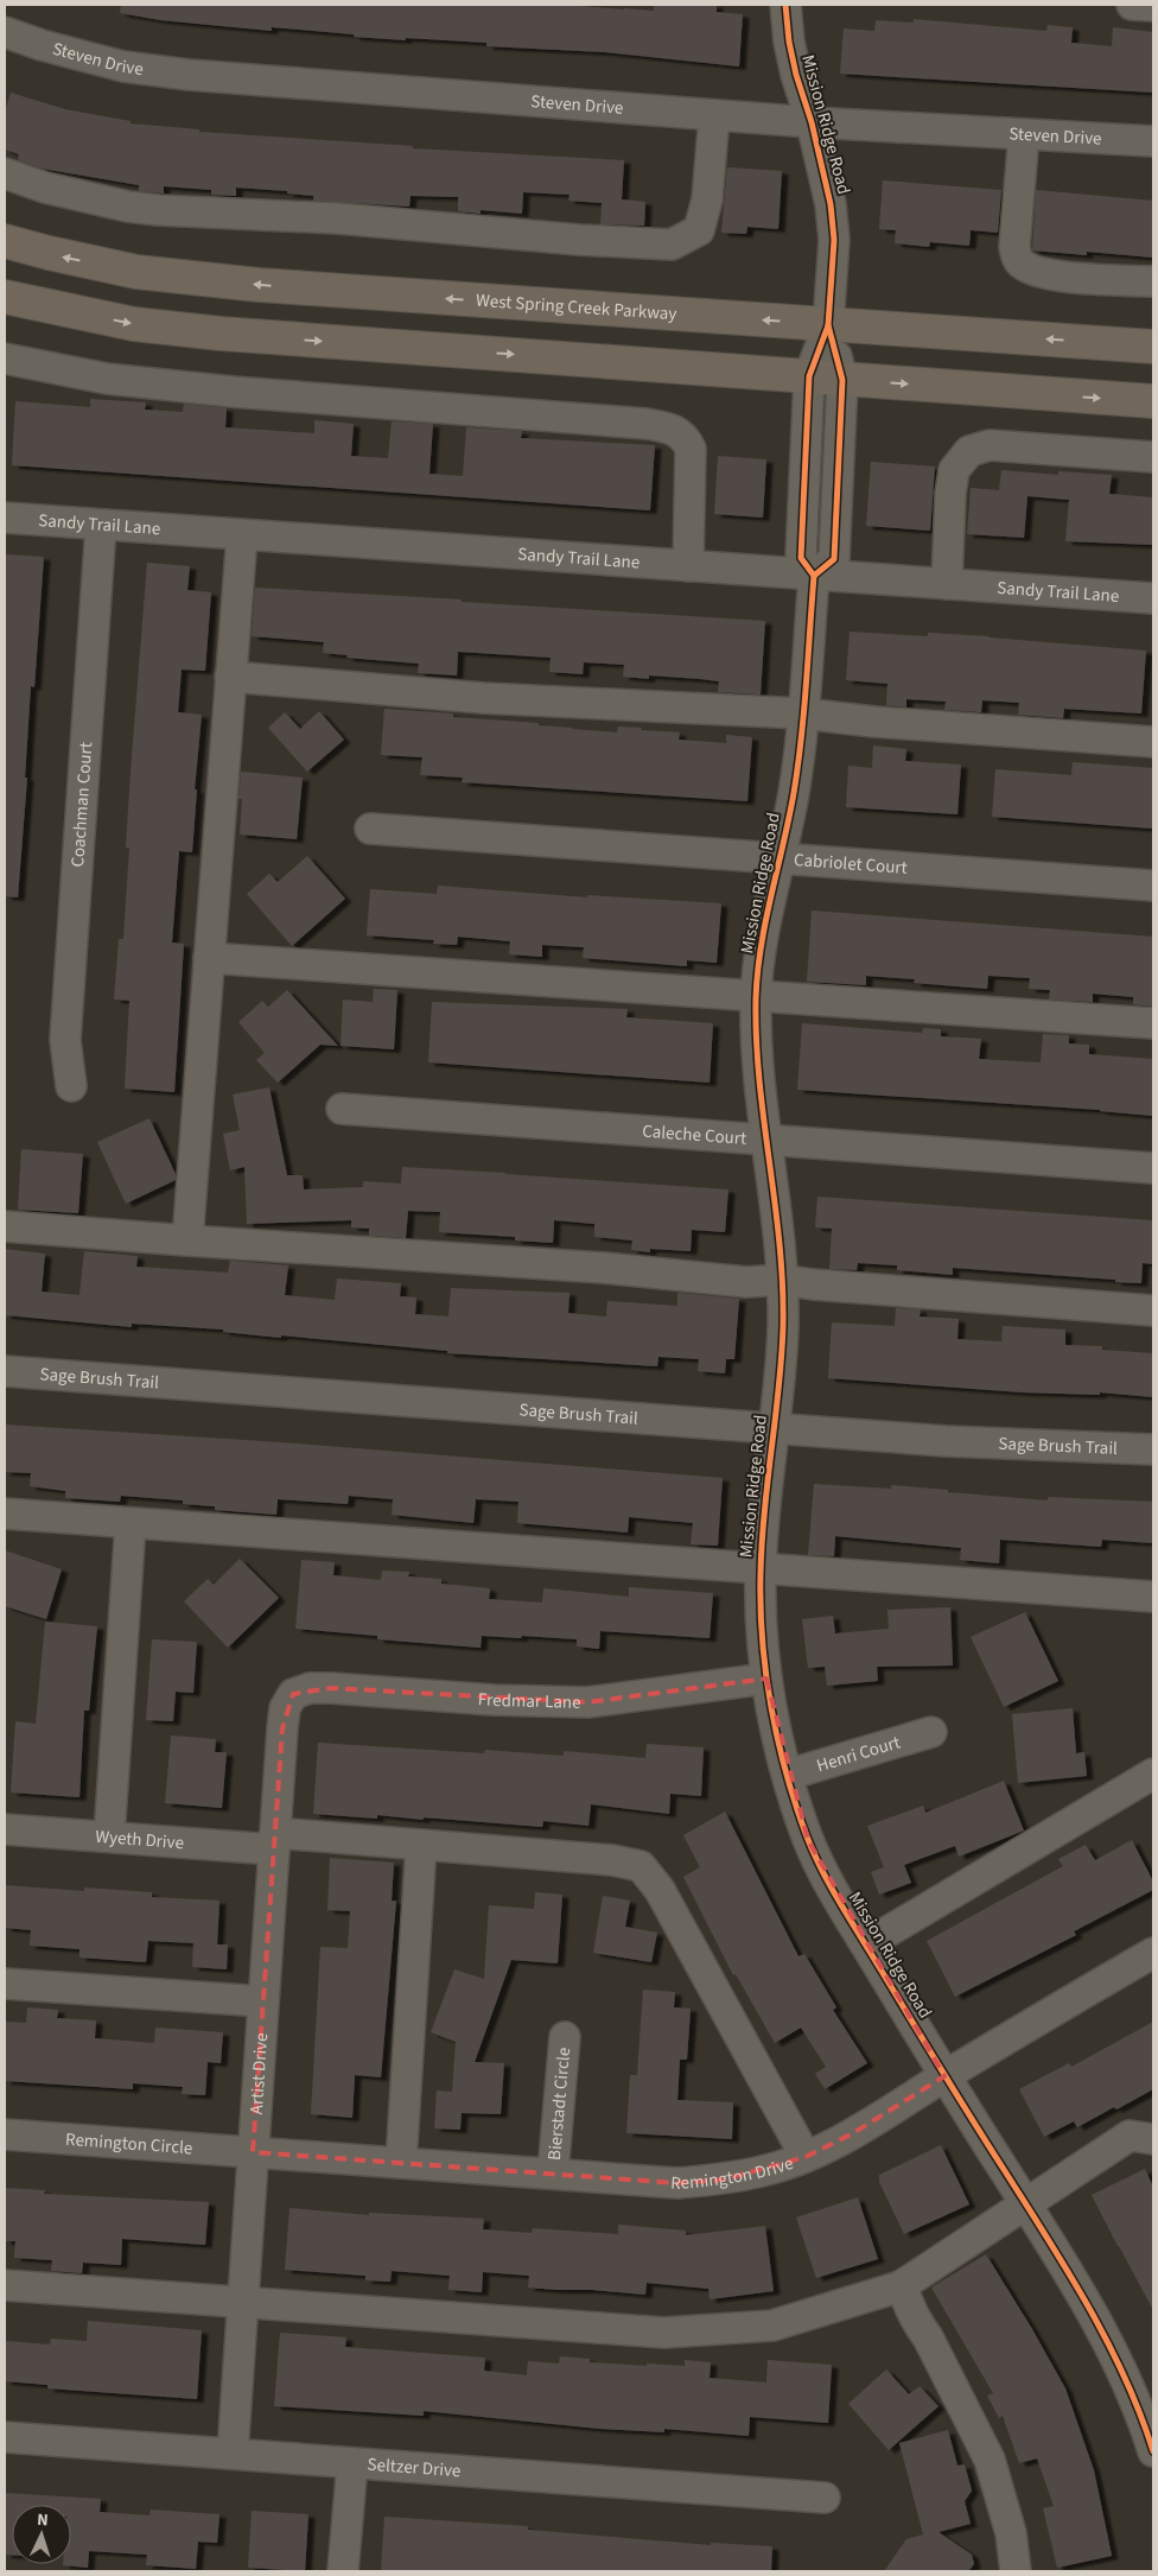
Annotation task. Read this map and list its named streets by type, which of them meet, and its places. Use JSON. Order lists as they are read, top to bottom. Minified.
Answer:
{"streets":{"main road":["West Spring Creek Parkway"],"street":["Steven Drive","Mission Ridge Road","Sandy Trail Lane","Coachman Court","Cabriolet Court","Caleche Court","Sage Brush Trail","Fredmar Lane","Henri Court","Wyeth Drive","Artist Drive","Bierstadt Circle","Remington Circle","Remington Drive","Seltzer Drive"]},"crossings":[["Steven Drive","Mission Ridge Road"],["Mission Ridge Road","West Spring Creek Parkway"],["Mission Ridge Road","Sandy Trail Lane"],["Mission Ridge Road","Cabriolet Court"],["Mission Ridge Road","Caleche Court"],["Mission Ridge Road","Sage Brush Trail"],["Mission Ridge Road","Fredmar Lane"],["Mission Ridge Road","Henri Court"],["Mission Ridge Road","Remington Drive"],["Sandy Trail Lane","Coachman Court"],["Fredmar Lane","Artist Drive"],["Wyeth Drive","Artist Drive"],["Wyeth Drive","Remington Drive"],["Artist Drive","Remington Circle"],["Artist Drive","Remington Drive"],["Artist Drive","Seltzer Drive"],["Bierstadt Circle","Remington Drive"],["Remington Circle","Remington Drive"]],"north":"top"}
